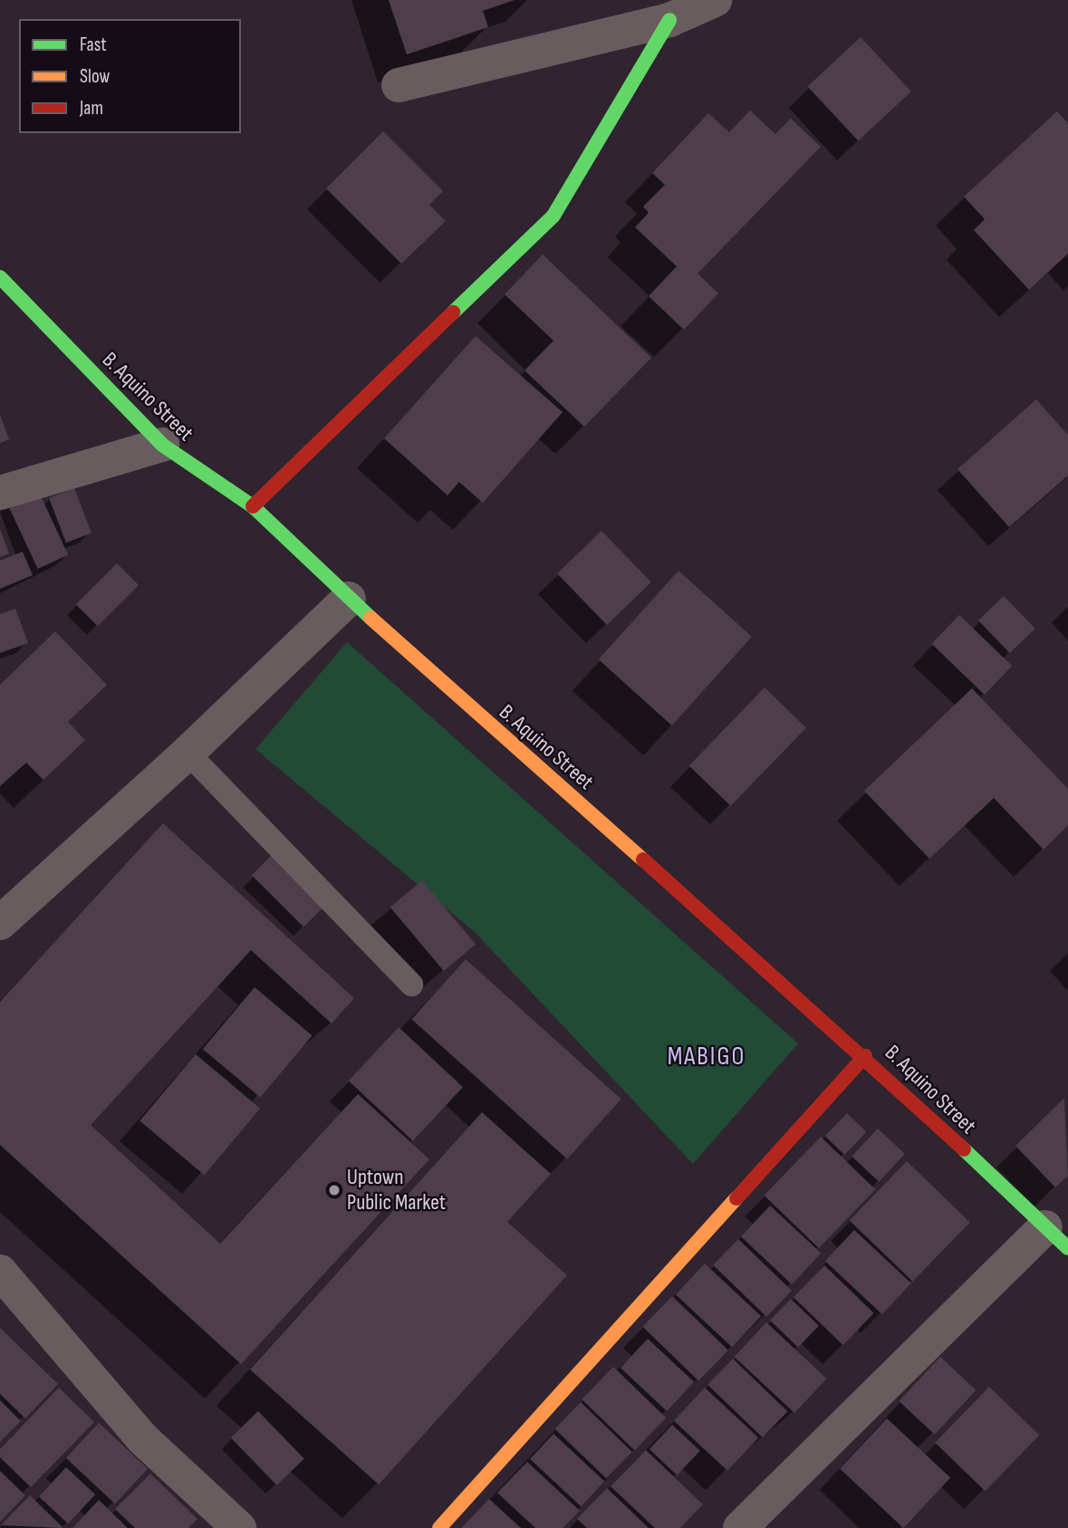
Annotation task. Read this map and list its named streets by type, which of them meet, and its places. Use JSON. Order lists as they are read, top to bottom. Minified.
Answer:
{"streets":{"street":["B. Aquino Street"]},"districts":["MABIGO"],"places":["Uptown Public Market"],"legend":["Fast","Slow","Jam"]}
